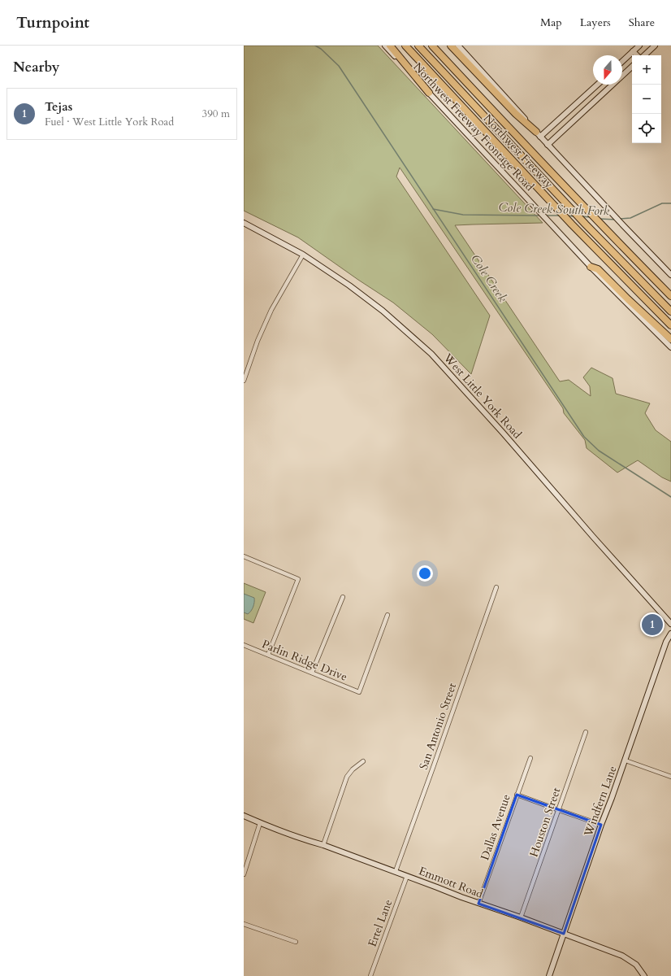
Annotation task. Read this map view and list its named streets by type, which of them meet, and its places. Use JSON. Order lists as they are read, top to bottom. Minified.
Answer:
{"streets":{"highway":["Northwest Freeway"],"main road":["Northwest Freeway Frontage Road","West Little York Road","Windfern Lane","Emmott Road"],"street":["Parlin Ridge Drive","San Antonio Street","Houston Street","Dallas Avenue","Ertel Lane"]},"crossings":[["San Antonio Street","Emmott Road"],["Windfern Lane","Emmott Road"],["Houston Street","Emmott Road"],["Dallas Avenue","Emmott Road"],["Emmott Road","Ertel Lane"]],"water":["Cole Creek South Fork","Cole Creek"],"north":"bottom","page":{"header":"Turnpoint","nav":["Map","Layers","Share"],"heading":"Nearby","map_buttons":["+","−"],"list":[{"mark":"1","name":"Tejas","note":"Fuel · West Little York Road","value":"390 m"}],"pins":"1"}}
